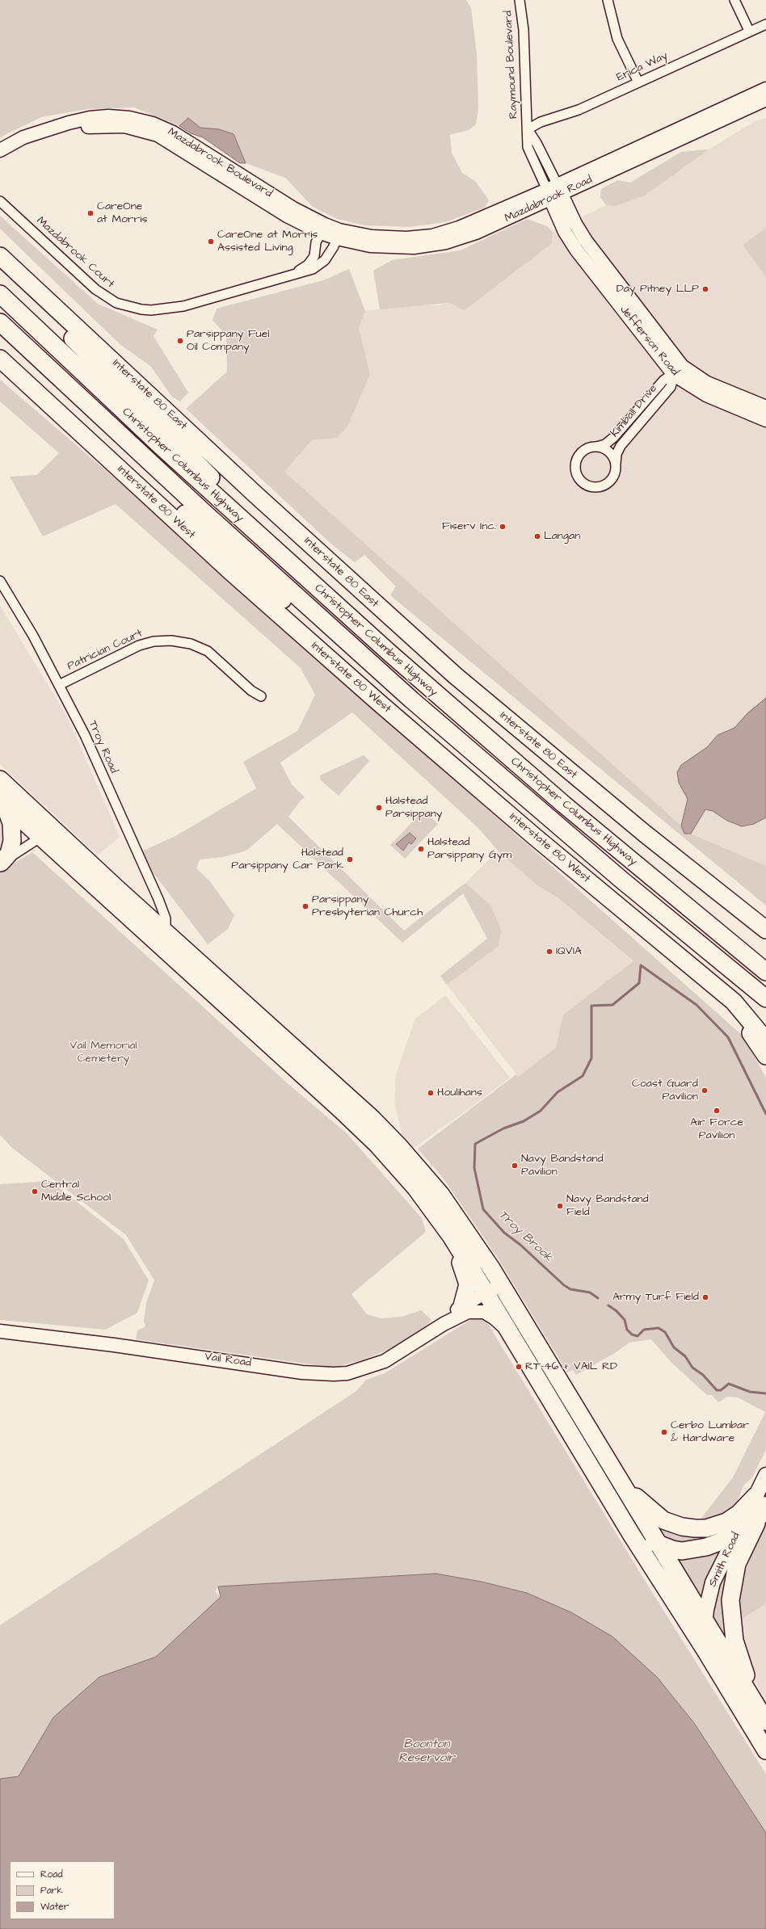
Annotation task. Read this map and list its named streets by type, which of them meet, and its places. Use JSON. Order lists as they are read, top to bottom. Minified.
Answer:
{"streets":{"highway":["Interstate 80 East","Christopher Columbus Highway","Interstate 80 West"],"main road":["Smith Road"],"street":["Raymound Boulevard","Erica Way","Mazdabrook Boulevard","Mazdabrook Road","Mazdabrook Court","Jefferson Road","Kimball Drive","Patrician Court","Troy Road","Vail Road"]},"crossings":[["Raymound Boulevard","Erica Way"],["Raymound Boulevard","Mazdabrook Road"],["Raymound Boulevard","Jefferson Road"],["Mazdabrook Boulevard","Mazdabrook Road"],["Mazdabrook Boulevard","Mazdabrook Court"],["Mazdabrook Road","Mazdabrook Court"],["Mazdabrook Road","Jefferson Road"],["Jefferson Road","Kimball Drive"],["Patrician Court","Troy Road"]],"water":["Troy Brook","Boonton Reservoir"],"parks":["Vail Memorial Cemetery"],"places":["CareOne at Morris","CareOne at Morris Assisted Living","Day Pitney LLP","Parsippany Fuel Oil Company","Fiserv Inc.","Langan","Halstead Parsippany","Halstead Parsippany Gym","Halstead Parsippany Car Park","Parsippany Presbyterian Church","IQVIA","Coast Guard Pavilion","Houlihans","Air Force Pavilion","Navy Bandstand Pavilion","Central Middle School","Navy Bandstand Field","Army Turf Field","RT-46 + VAIL RD","Cerbo Lumbar & Hardware"],"legend":["Road","Park","Water"]}
